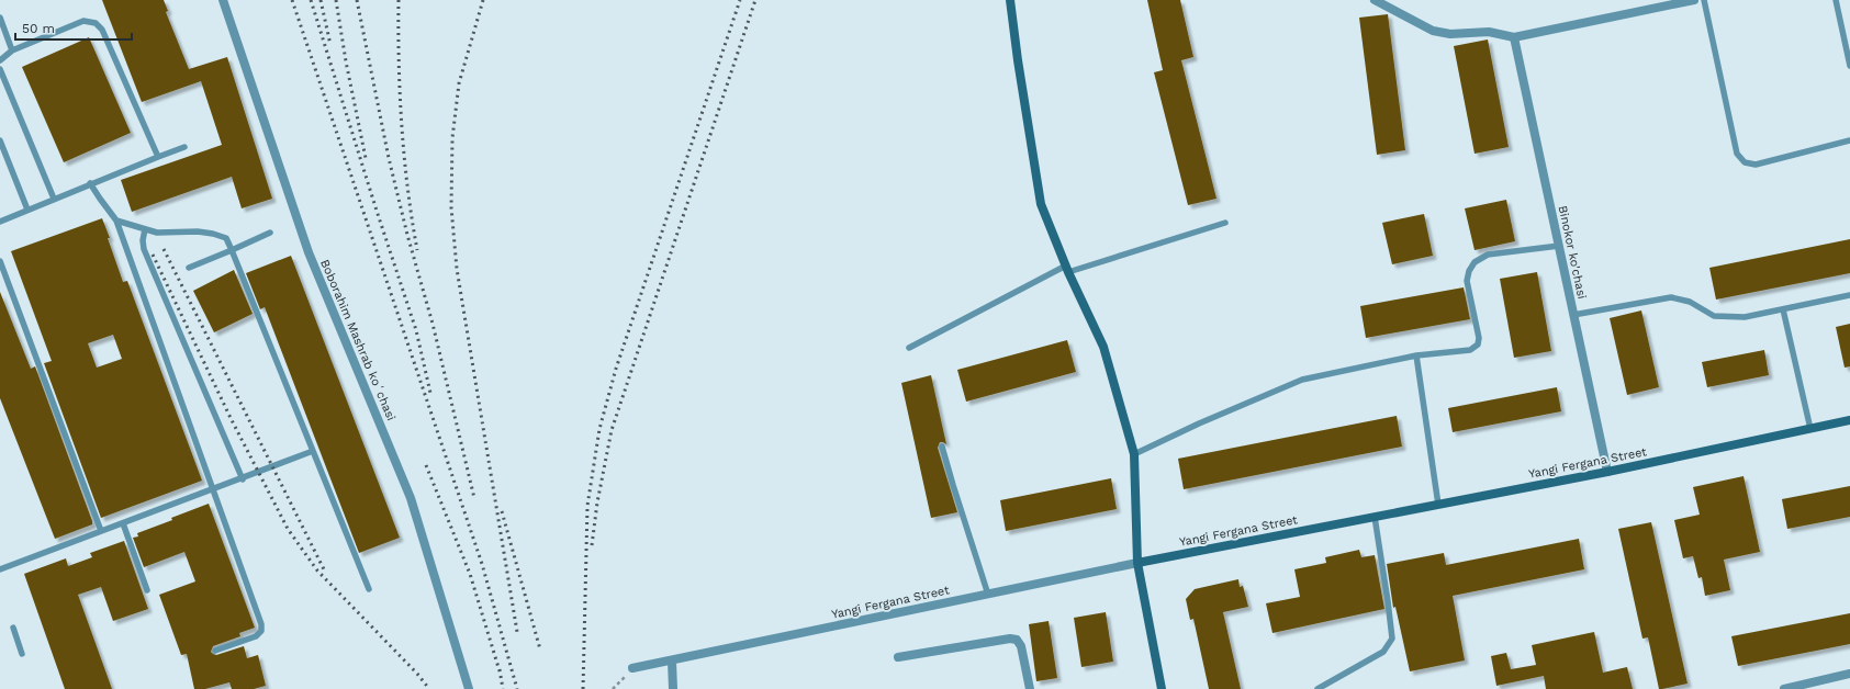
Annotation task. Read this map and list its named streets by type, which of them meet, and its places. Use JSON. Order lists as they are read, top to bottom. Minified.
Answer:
{"streets":{"main road":["Yangi Fergana Street"],"street":["Binokor ko'chasi","Boborahim Mashrab koʻchasi"]},"crossings":[["Binokor ko'chasi","Yangi Fergana Street"]],"scale_bar":"50 m"}
